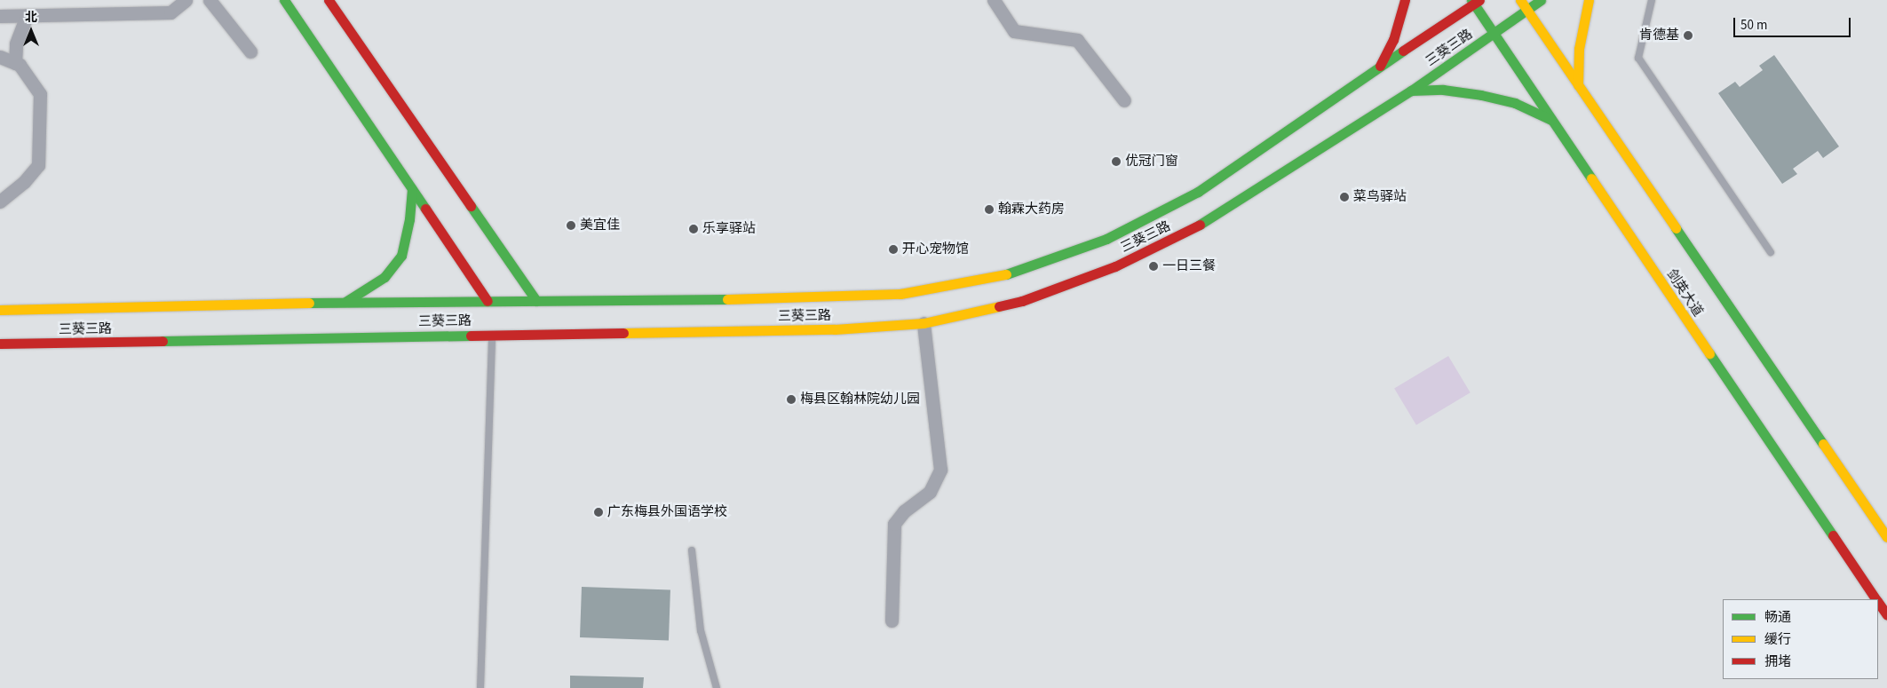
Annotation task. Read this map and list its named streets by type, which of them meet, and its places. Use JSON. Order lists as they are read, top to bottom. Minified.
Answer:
{"streets":{"street":["三葵三路","剑英大道"]},"crossings":[["三葵三路","剑英大道"]],"places":["肯德基","优冠门窗","菜鸟驿站","翰霖大药房","美宜佳","乐享驿站","开心宠物馆","一日三餐","梅县区翰林院幼儿园","广东梅县外国语学校"],"legend":["畅通","缓行","拥堵"],"scale_bar":"50 m","north":"top"}
